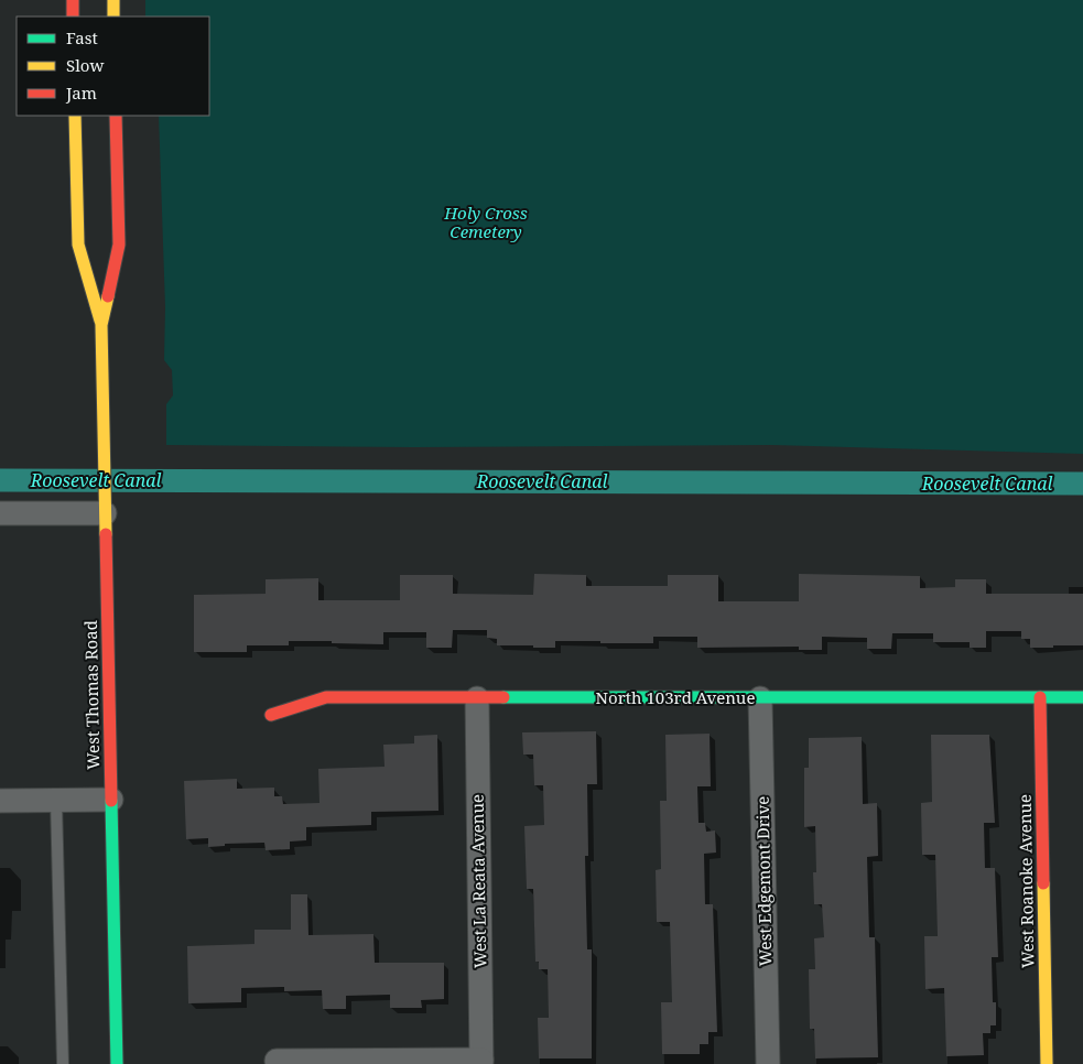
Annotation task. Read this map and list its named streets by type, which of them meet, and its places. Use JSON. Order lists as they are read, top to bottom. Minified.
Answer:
{"streets":{"main road":["West Thomas Road","North 103rd Avenue","West Roanoke Avenue"],"street":["West La Reata Avenue","West Edgemont Drive"]},"crossings":[["North 103rd Avenue","West La Reata Avenue"],["North 103rd Avenue","West Edgemont Drive"],["North 103rd Avenue","West Roanoke Avenue"]],"water":["Roosevelt Canal"],"parks":["Holy Cross Cemetery"],"legend":["Fast","Slow","Jam"]}
